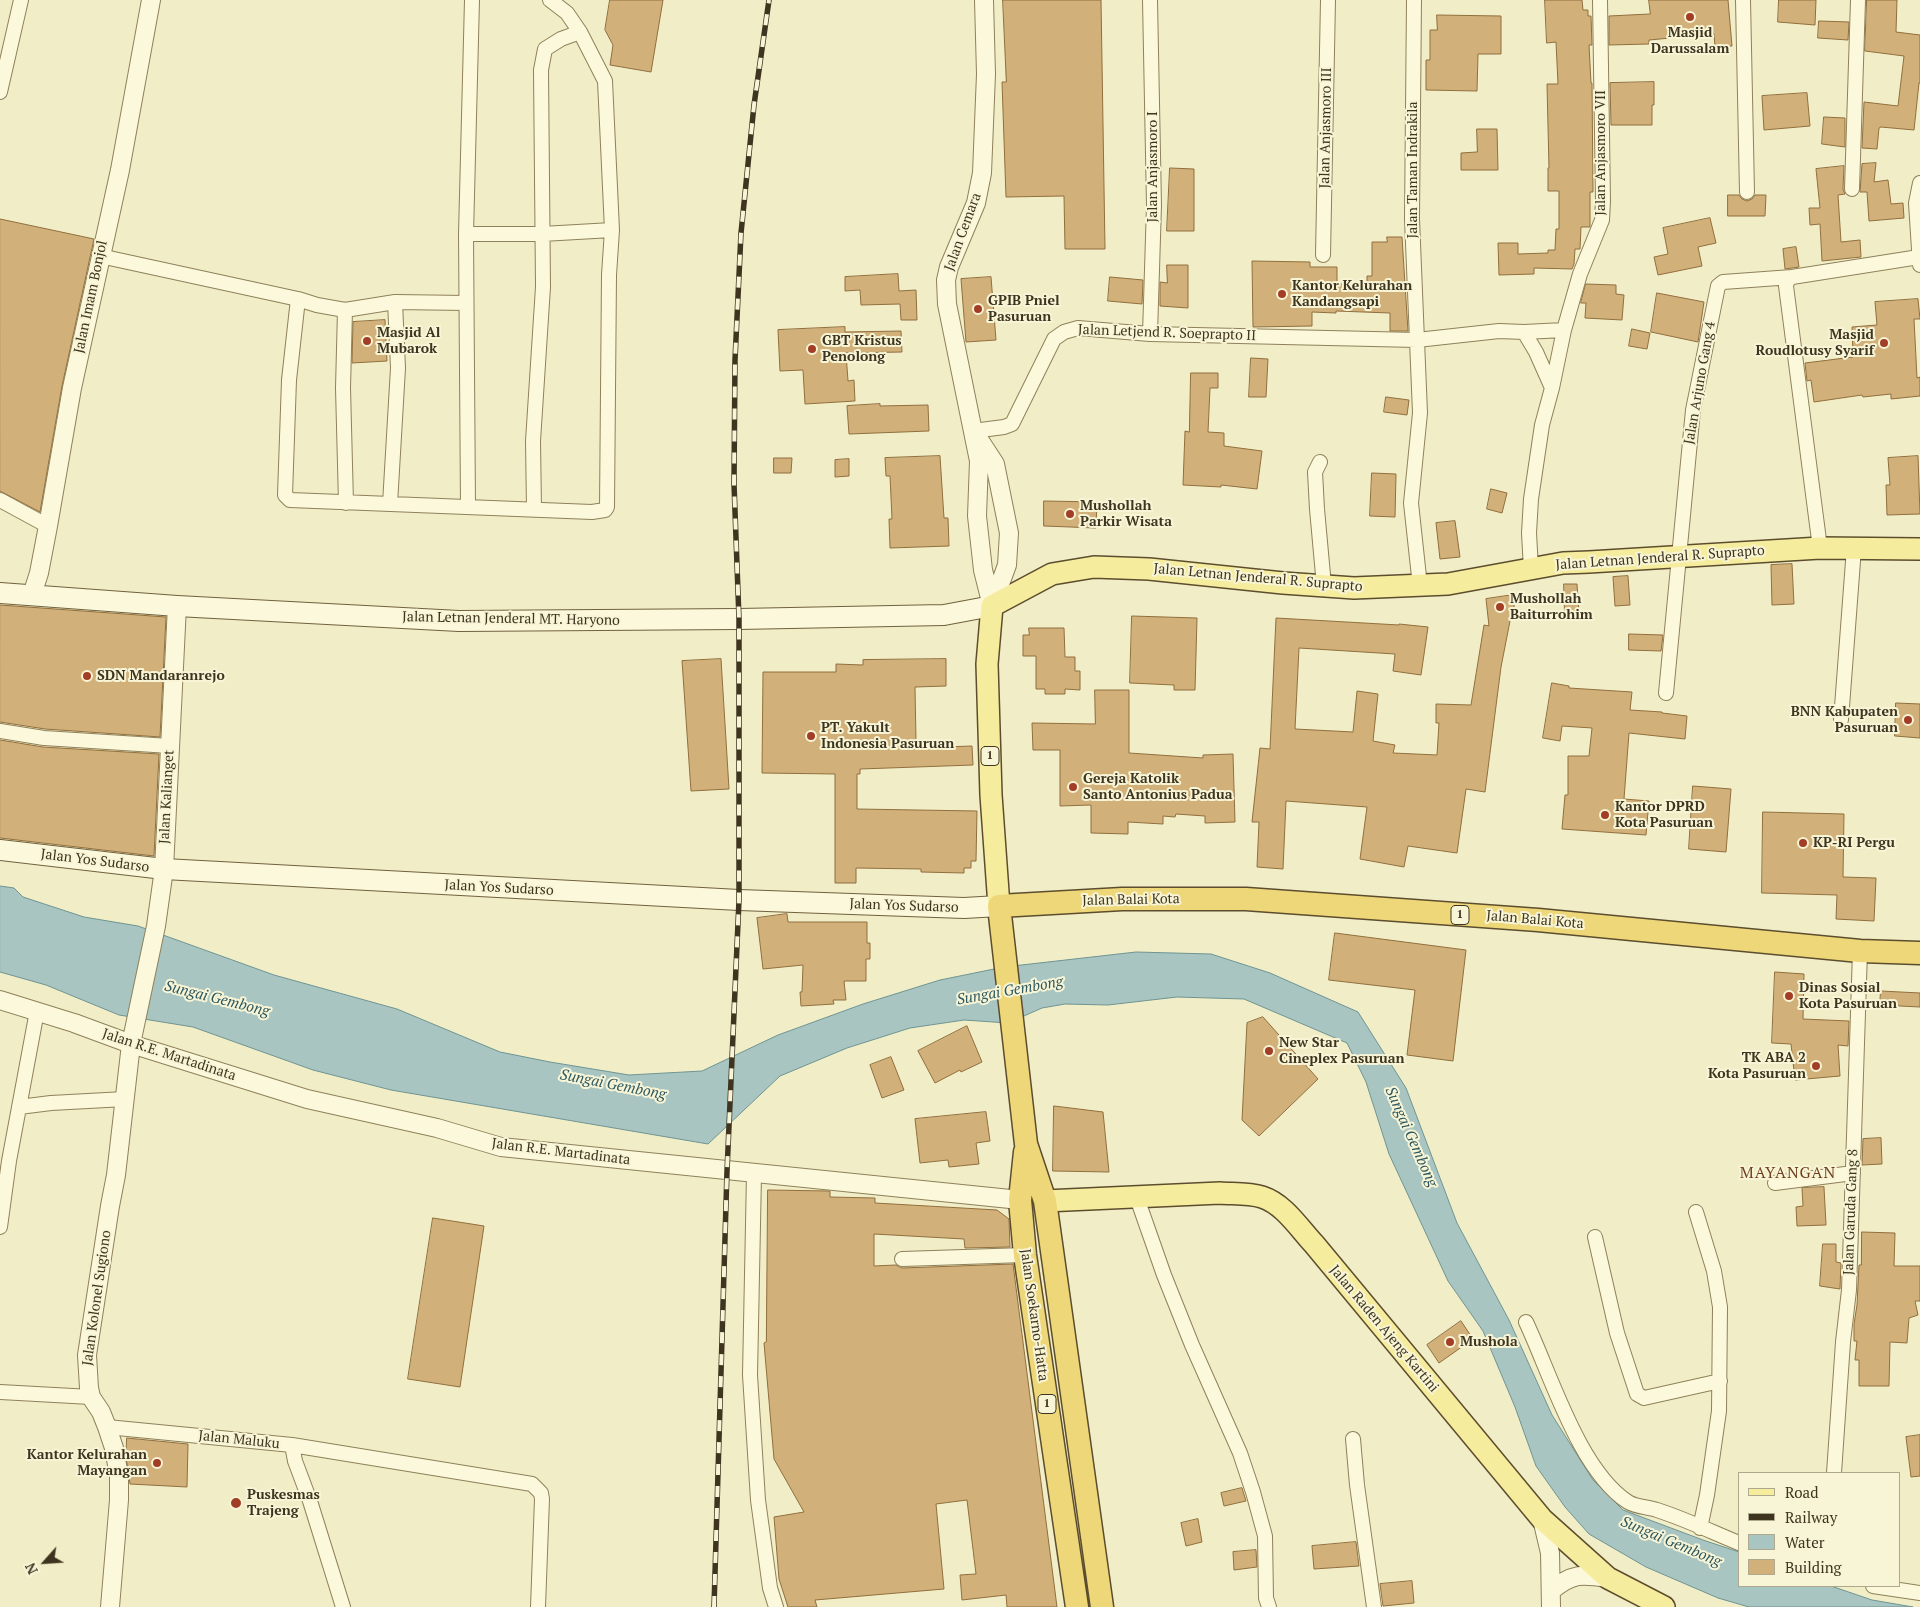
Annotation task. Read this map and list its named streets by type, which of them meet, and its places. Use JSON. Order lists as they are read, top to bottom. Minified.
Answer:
{"streets":{"highway":["1","Jalan Balai Kota","Jalan Soekarno-Hatta"],"main road":["Jalan Letnan Jenderal R. Suprapto","Jalan Letnan Jenderal MT. Haryono","Jalan Yos Sudarso","Jalan Raden Ajeng Kartini"],"street":["Jalan Anjasmoro III","Jalan Anjasmoro VII","Jalan Anjasmoro I","Jalan Taman Indrakila","Jalan Cemara","Jalan Imam Bonjol","Jalan Letjend R. Soeprapto II","Jalan Arjuno Gang 4","Jalan Kalianget","Jalan R.E. Martadinata","Jalan Garuda Gang 8","Jalan Kolonel Sugiono","Jalan Maluku"]},"crossings":[["Jalan Anjasmoro I","Jalan Letjend R. Soeprapto II"],["Jalan Taman Indrakila","Jalan Letjend R. Soeprapto II"],["Jalan Taman Indrakila","Jalan Letnan Jenderal R. Suprapto"],["Jalan Cemara","Jalan Letjend R. Soeprapto II"],["Jalan Cemara","Jalan Letnan Jenderal R. Suprapto"],["Jalan Cemara","Jalan Letnan Jenderal MT. Haryono"],["Jalan Cemara","1"],["Jalan Imam Bonjol","Jalan Letnan Jenderal MT. Haryono"],["Jalan Arjuno Gang 4","Jalan Letnan Jenderal R. Suprapto"],["Jalan Letnan Jenderal R. Suprapto","Jalan Letnan Jenderal MT. Haryono"],["Jalan Letnan Jenderal R. Suprapto","1"],["Jalan Letnan Jenderal MT. Haryono","1"],["Jalan Letnan Jenderal MT. Haryono","Jalan Kalianget"],["1","Jalan Yos Sudarso"],["1","Jalan Balai Kota"],["1","Jalan R.E. Martadinata"],["1","Jalan Soekarno-Hatta"],["1","Jalan Raden Ajeng Kartini"],["Jalan Kalianget","Jalan Yos Sudarso"],["Jalan Kalianget","Jalan R.E. Martadinata"],["Jalan Kalianget","Jalan Kolonel Sugiono"],["Jalan Yos Sudarso","Jalan Balai Kota"],["Jalan Balai Kota","Jalan Garuda Gang 8"],["Jalan R.E. Martadinata","Jalan Kolonel Sugiono"],["Jalan R.E. Martadinata","Jalan Soekarno-Hatta"],["Jalan Kolonel Sugiono","Jalan Maluku"],["Jalan Soekarno-Hatta","Jalan Raden Ajeng Kartini"]],"districts":["MAYANGAN"],"water":["Sungai Gembong"],"places":["Masjid Darussalam","Kantor Kelurahan Kandangsapi","GPIB Pniel Pasuruan","Masjid Al Mubarok","Masjid Roudlotusy Syarif","GBT Kristus Penolong","Mushollah Parkir Wisata","Mushollah Baiturrohim","SDN Mandaranrejo","BNN Kabupaten Pasuruan","PT. Yakult Indonesia Pasuruan","Gereja Katolik Santo Antonius Padua","Kantor DPRD Kota Pasuruan","KP-RI Pergu","Dinas Sosial Kota Pasuruan","New Star Cineplex Pasuruan","TK ABA 2 Kota Pasuruan","Mushola","Kantor Kelurahan Mayangan","Puskesmas Trajeng"],"legend":["Road","Railway","Water","Building"],"north":"bottom left"}
